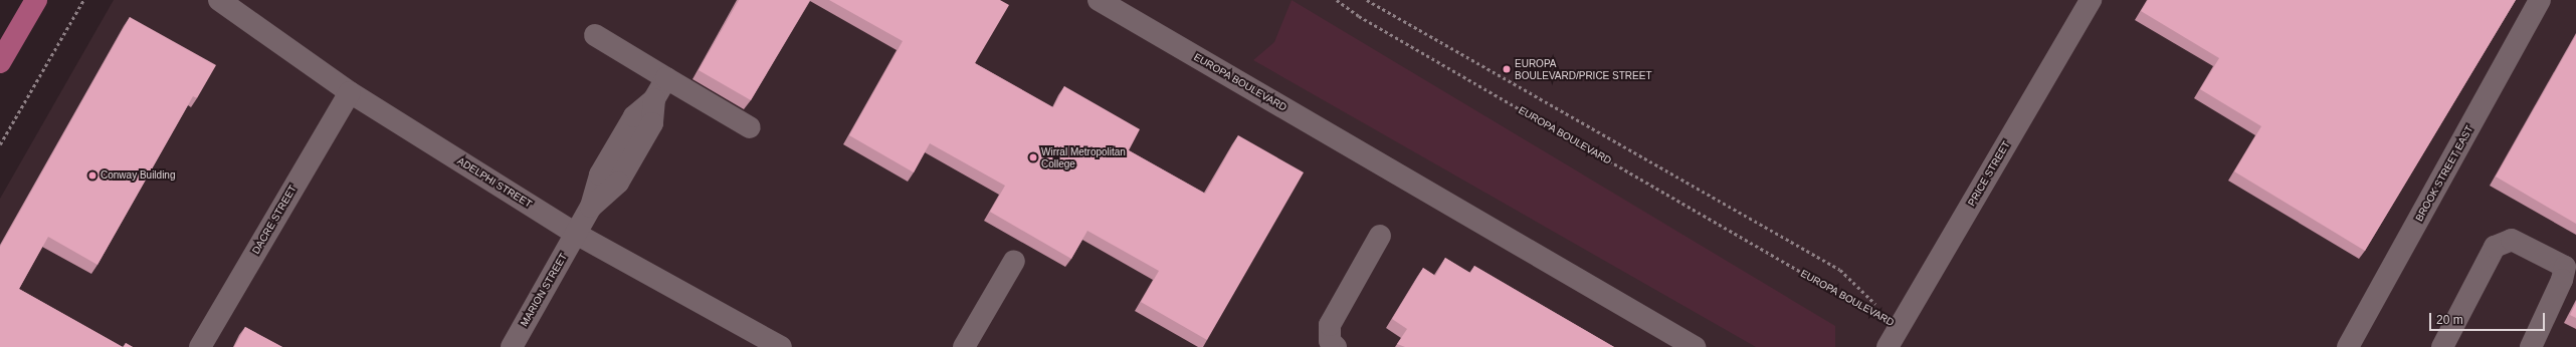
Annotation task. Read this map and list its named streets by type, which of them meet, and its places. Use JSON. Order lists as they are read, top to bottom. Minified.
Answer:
{"streets":{"street":["EUROPA BOULEVARD","PRICE STREET","BROOK STREET EAST","ADELPHI STREET","DACRE STREET","MARION STREET"]},"crossings":[["EUROPA BOULEVARD","PRICE STREET"],["ADELPHI STREET","DACRE STREET"],["ADELPHI STREET","MARION STREET"]],"places":["EUROPA BOULEVARD/PRICE STREET","Wirral Metropolitan College","Conway Building"],"scale_bar":"20 m"}
